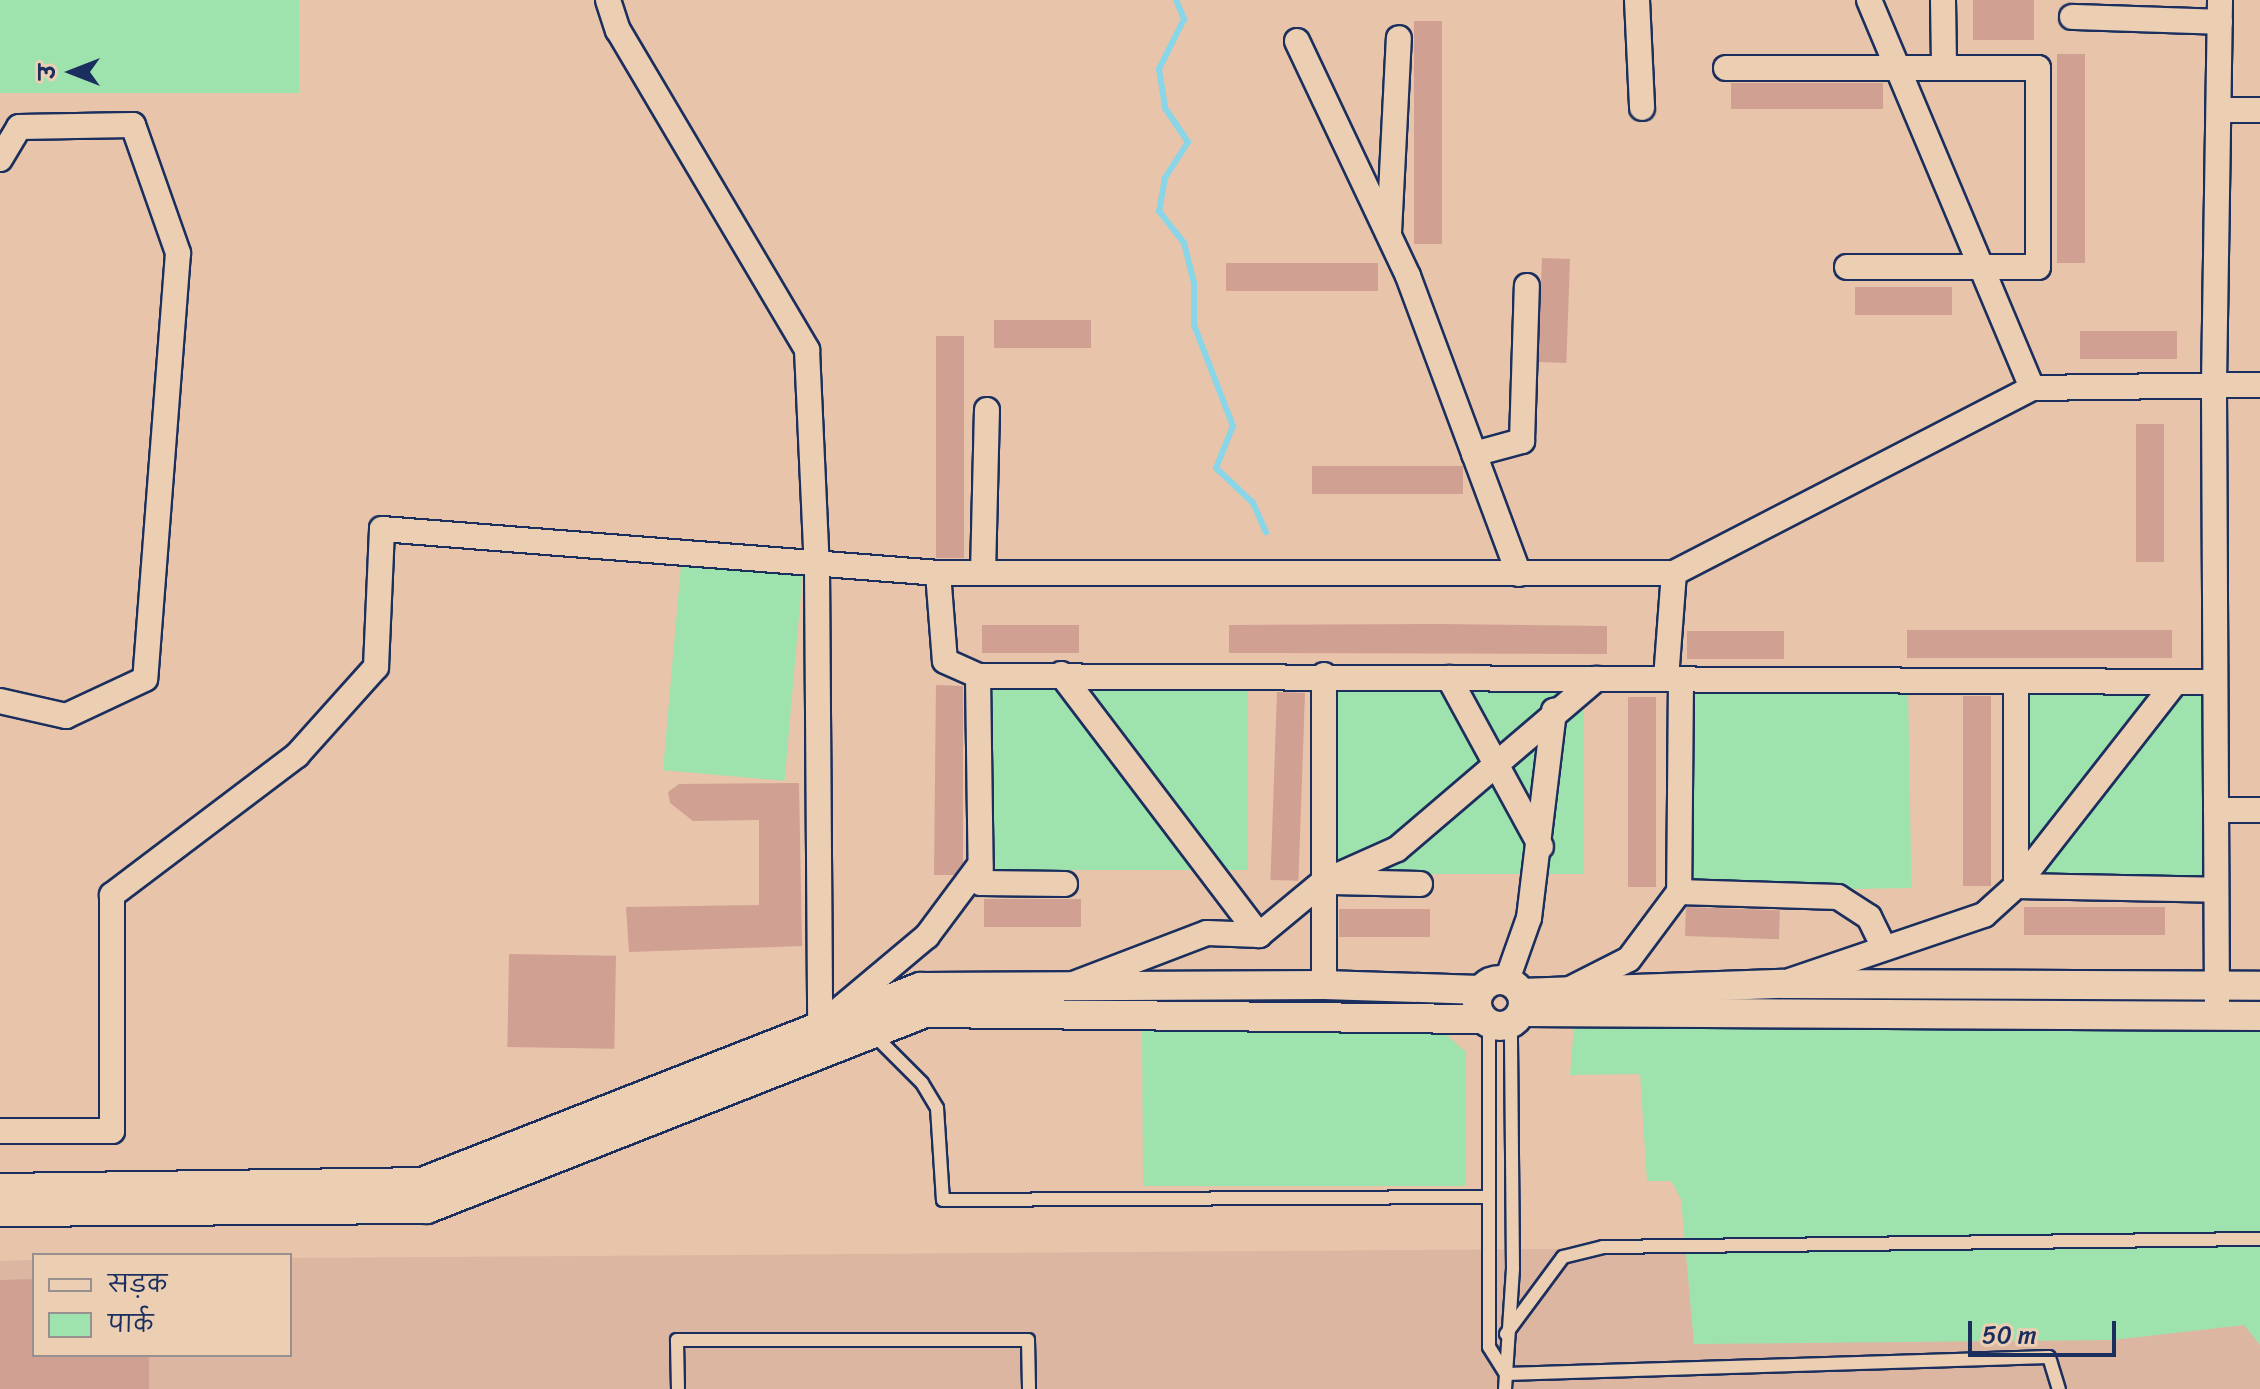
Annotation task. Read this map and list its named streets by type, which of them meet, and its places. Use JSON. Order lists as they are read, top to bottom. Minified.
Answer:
{"legend":["सड़क","पार्क"],"scale_bar":"50 m","north":"left"}
